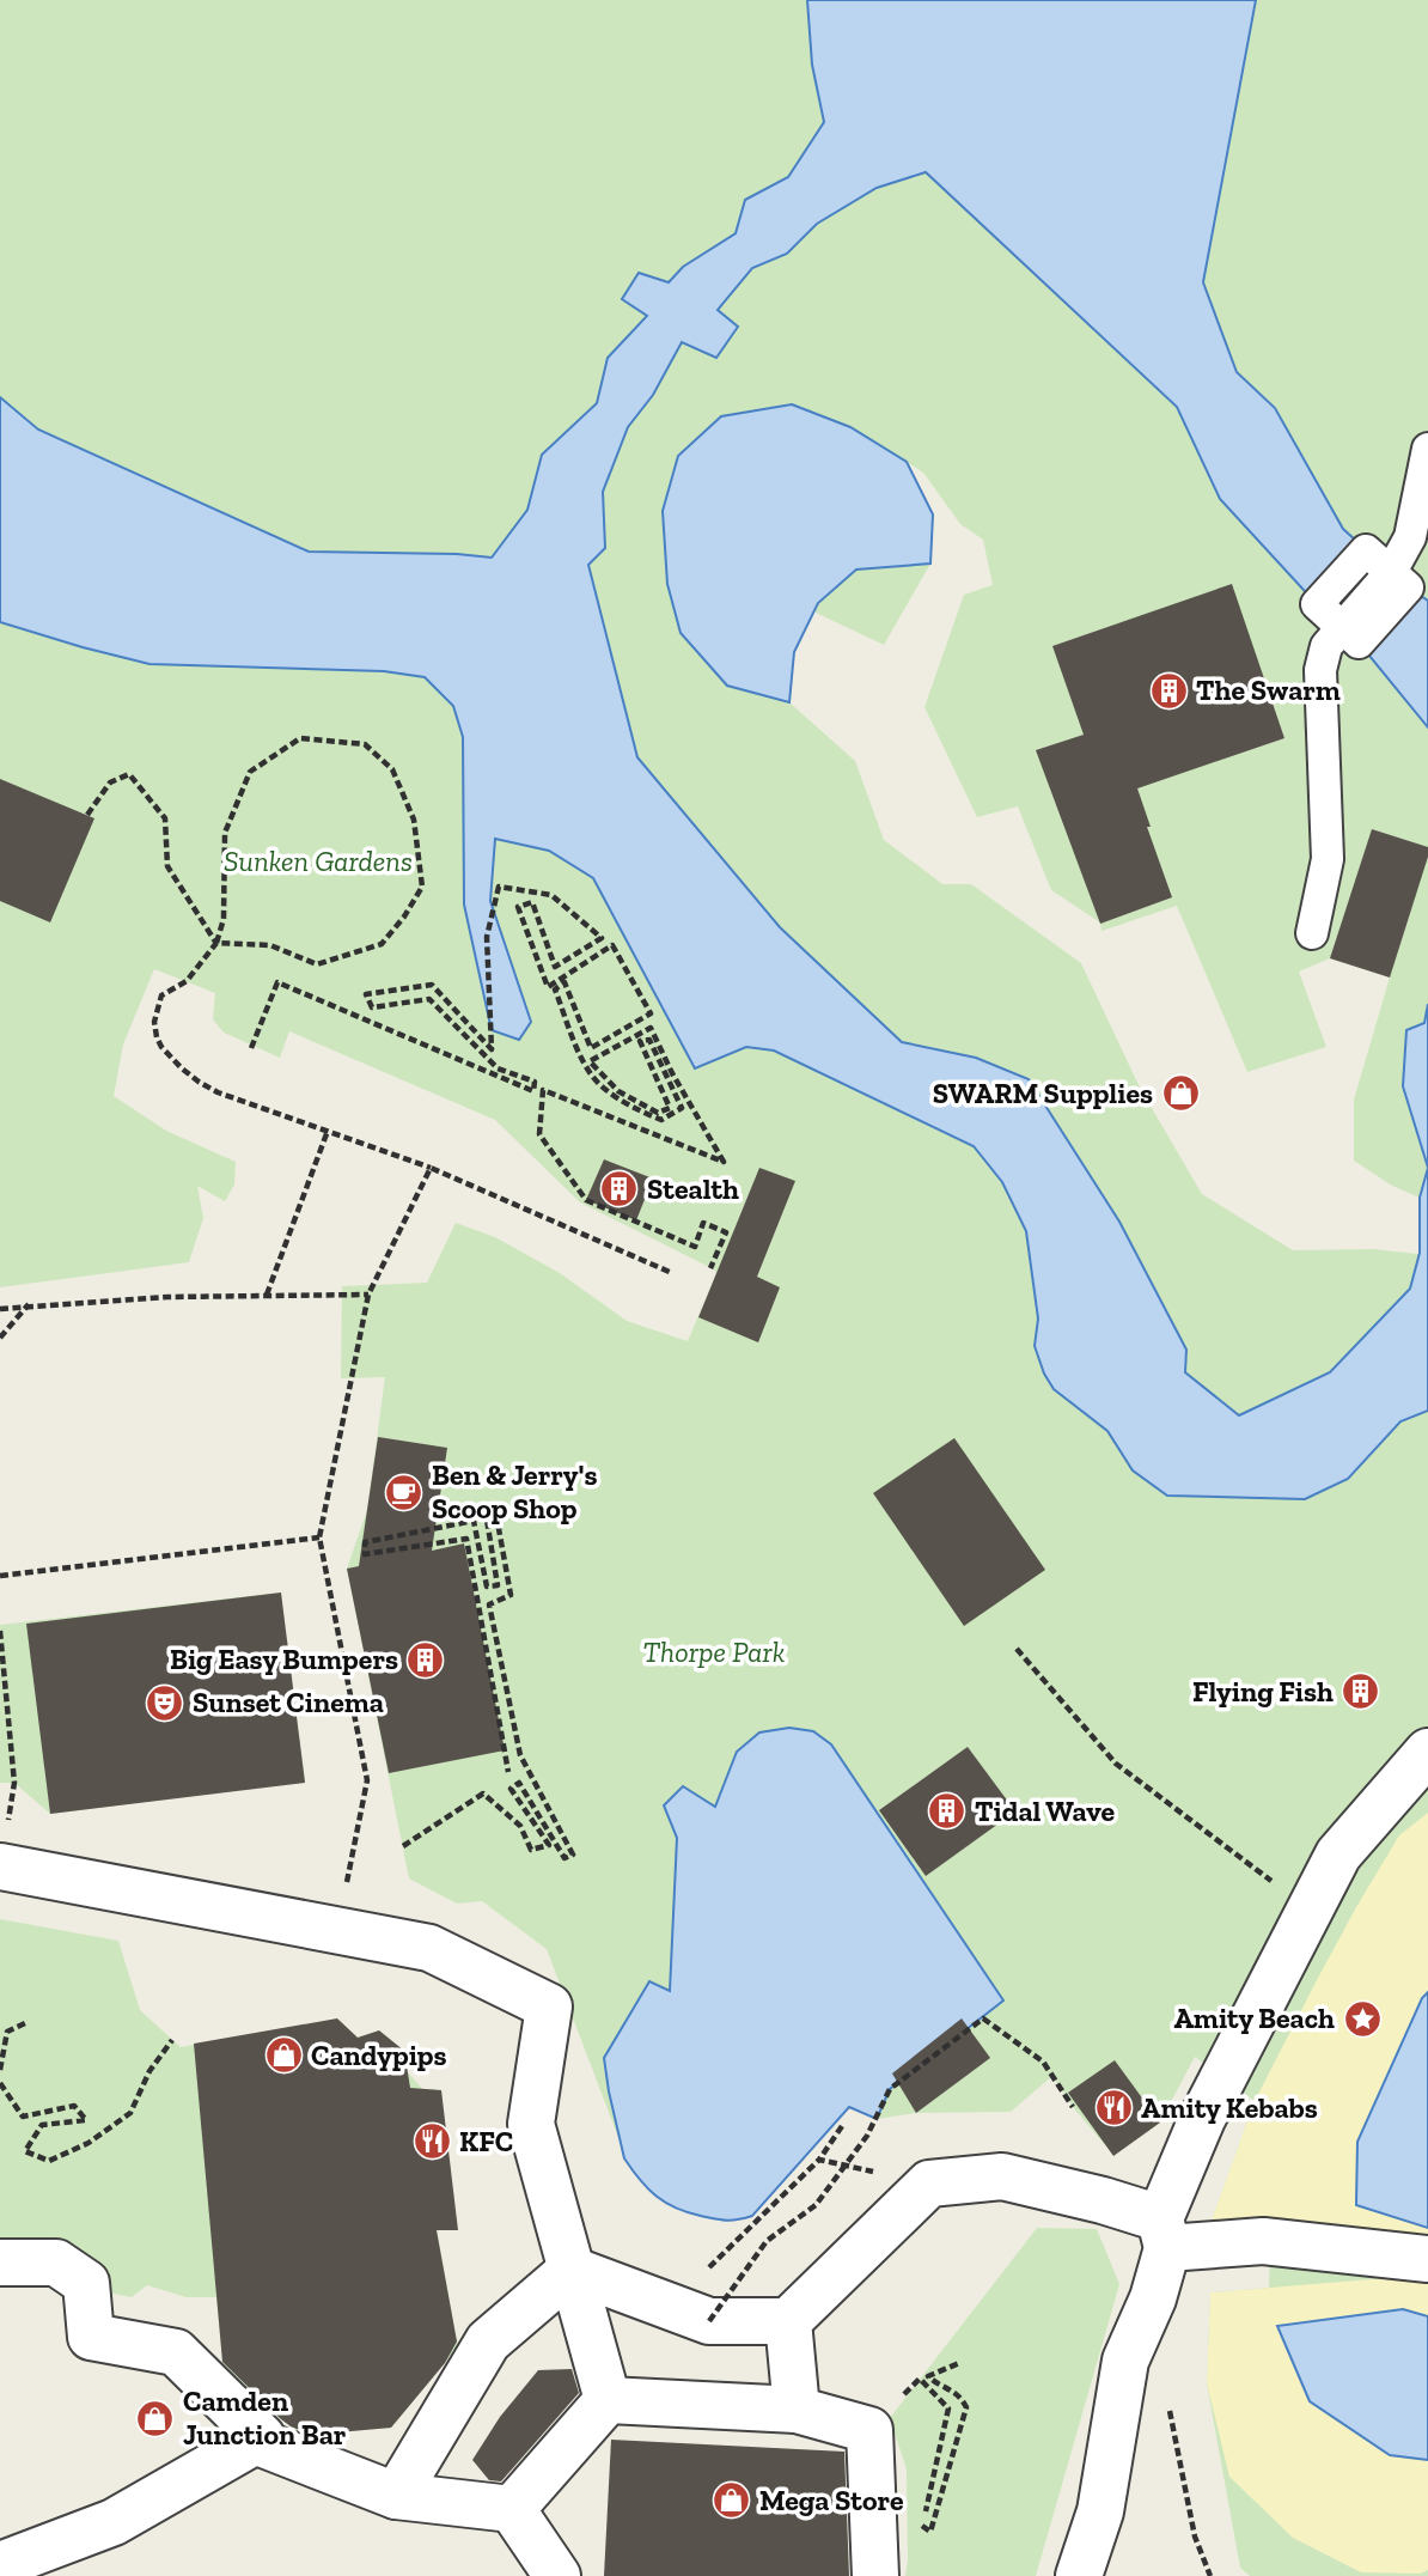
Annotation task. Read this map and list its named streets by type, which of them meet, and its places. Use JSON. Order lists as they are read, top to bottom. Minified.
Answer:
{"parks":["Sunken Gardens","Thorpe Park"],"places":{"building":["The Swarm","Stealth","Big Easy Bumpers","Flying Fish","Tidal Wave"],"shop":["SWARM Supplies","Candypips","Camden Junction Bar","Mega Store"],"cafe":["Ben & Jerry's Scoop Shop"],"theatre":["Sunset Cinema"],"place":["Amity Beach"],"restaurant":["Amity Kebabs","KFC"]}}
